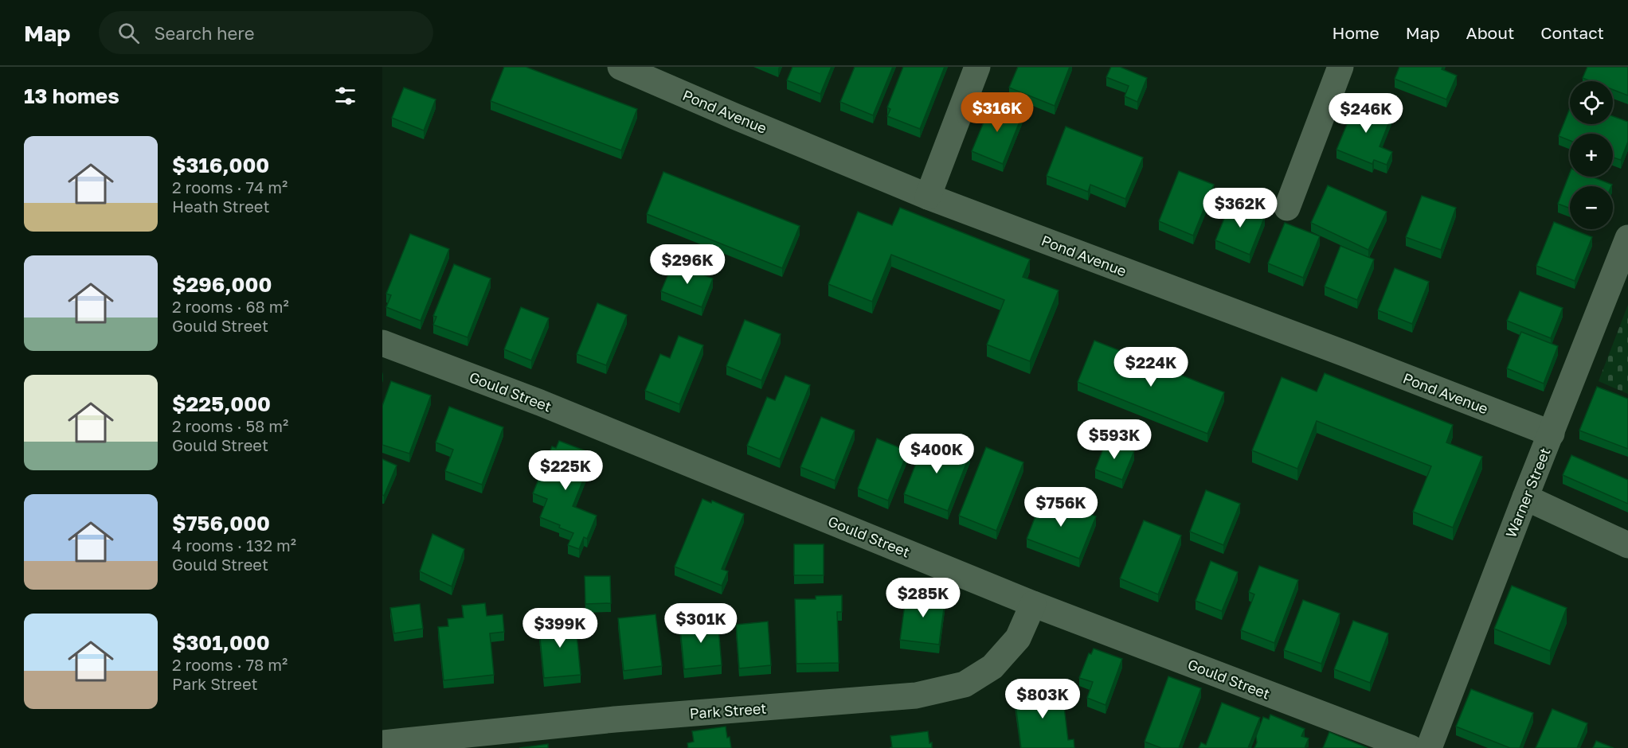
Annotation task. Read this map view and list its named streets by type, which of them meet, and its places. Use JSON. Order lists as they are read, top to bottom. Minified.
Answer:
{"streets":{"street":["Pond Avenue","Gould Street","Warner Street","Park Street"]},"crossings":[["Pond Avenue","Warner Street"],["Gould Street","Park Street"]],"page":{"header":"Map","search":"Search here","nav":["Home","Map","About","Contact"],"heading":"13 homes","map_buttons":["+","−"],"price":["$316K","$246K","$362K","$296K","$224K","$593K","$400K","$225K","$756K","$285K","$301K","$399K","$803K"],"list":[{"name":"$316,000","note":"2 rooms · 74 m² · Heath Street"},{"name":"$296,000","note":"2 rooms · 68 m² · Gould Street"},{"name":"$225,000","note":"2 rooms · 58 m² · Gould Street"},{"name":"$756,000","note":"4 rooms · 132 m² · Gould Street"},{"name":"$301,000","note":"2 rooms · 78 m² · Park Street"}]}}
